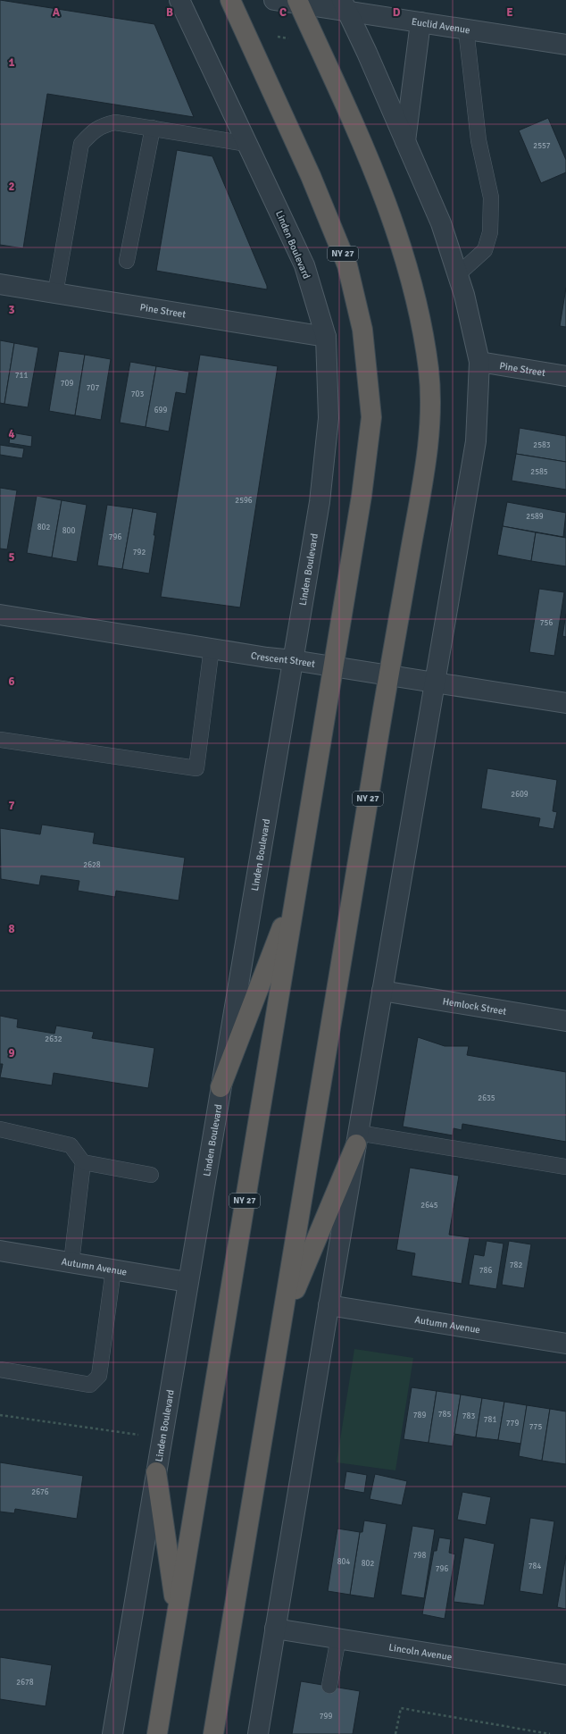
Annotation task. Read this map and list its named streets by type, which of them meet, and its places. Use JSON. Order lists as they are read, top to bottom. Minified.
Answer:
{"streets":{"highway":["NY 27"],"street":["Euclid Avenue","Linden Boulevard","Pine Street","Crescent Street","Hemlock Street","Autumn Avenue","Lincoln Avenue"]},"crossings":[["Euclid Avenue","NY 27"],["Linden Boulevard","Pine Street"],["Linden Boulevard","Crescent Street"],["Linden Boulevard","Autumn Avenue"],["NY 27","Crescent Street"]],"house_numbers":["2557","711","709","707","703","699","2583","2585","2596","2589","802","800","796","792","756","2609","2628","2632","2635","2645","782","786","785","789","783","781","779","775","2676","798","804","802","784","796","2678","799"],"grid":{"columns":["A","B","C","D","E"],"rows":["1","2","3","4","5","6","7","8","9"]}}
